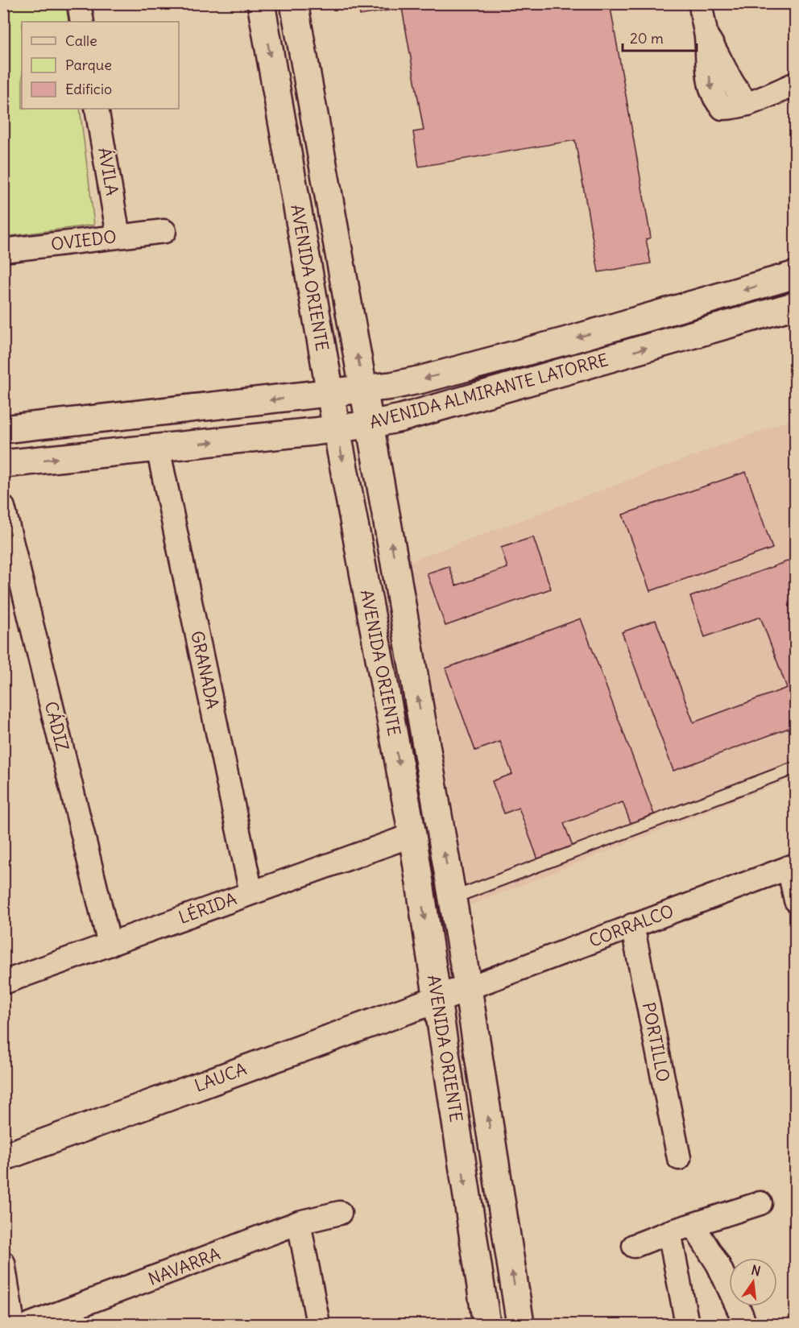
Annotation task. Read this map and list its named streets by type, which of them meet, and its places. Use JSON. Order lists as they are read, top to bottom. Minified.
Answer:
{"streets":{"main road":["AVENIDA ORIENTE","AVENIDA ALMIRANTE LATORRE","LAUCA"],"street":["ÁVILA","OVIEDO","GRANADA","CÁDIZ","LÉRIDA","CORRALCO","PORTILLO","NAVARRA"]},"crossings":[["ÁVILA","OVIEDO"],["AVENIDA ORIENTE","AVENIDA ALMIRANTE LATORRE"],["AVENIDA ORIENTE","LÉRIDA"],["AVENIDA ORIENTE","CORRALCO"],["AVENIDA ORIENTE","LAUCA"],["AVENIDA ALMIRANTE LATORRE","GRANADA"],["GRANADA","LÉRIDA"],["CÁDIZ","LÉRIDA"],["CORRALCO","PORTILLO"],["CORRALCO","LAUCA"]],"legend":["Calle","Parque","Edificio"],"scale_bar":"20 m","north":"top"}
